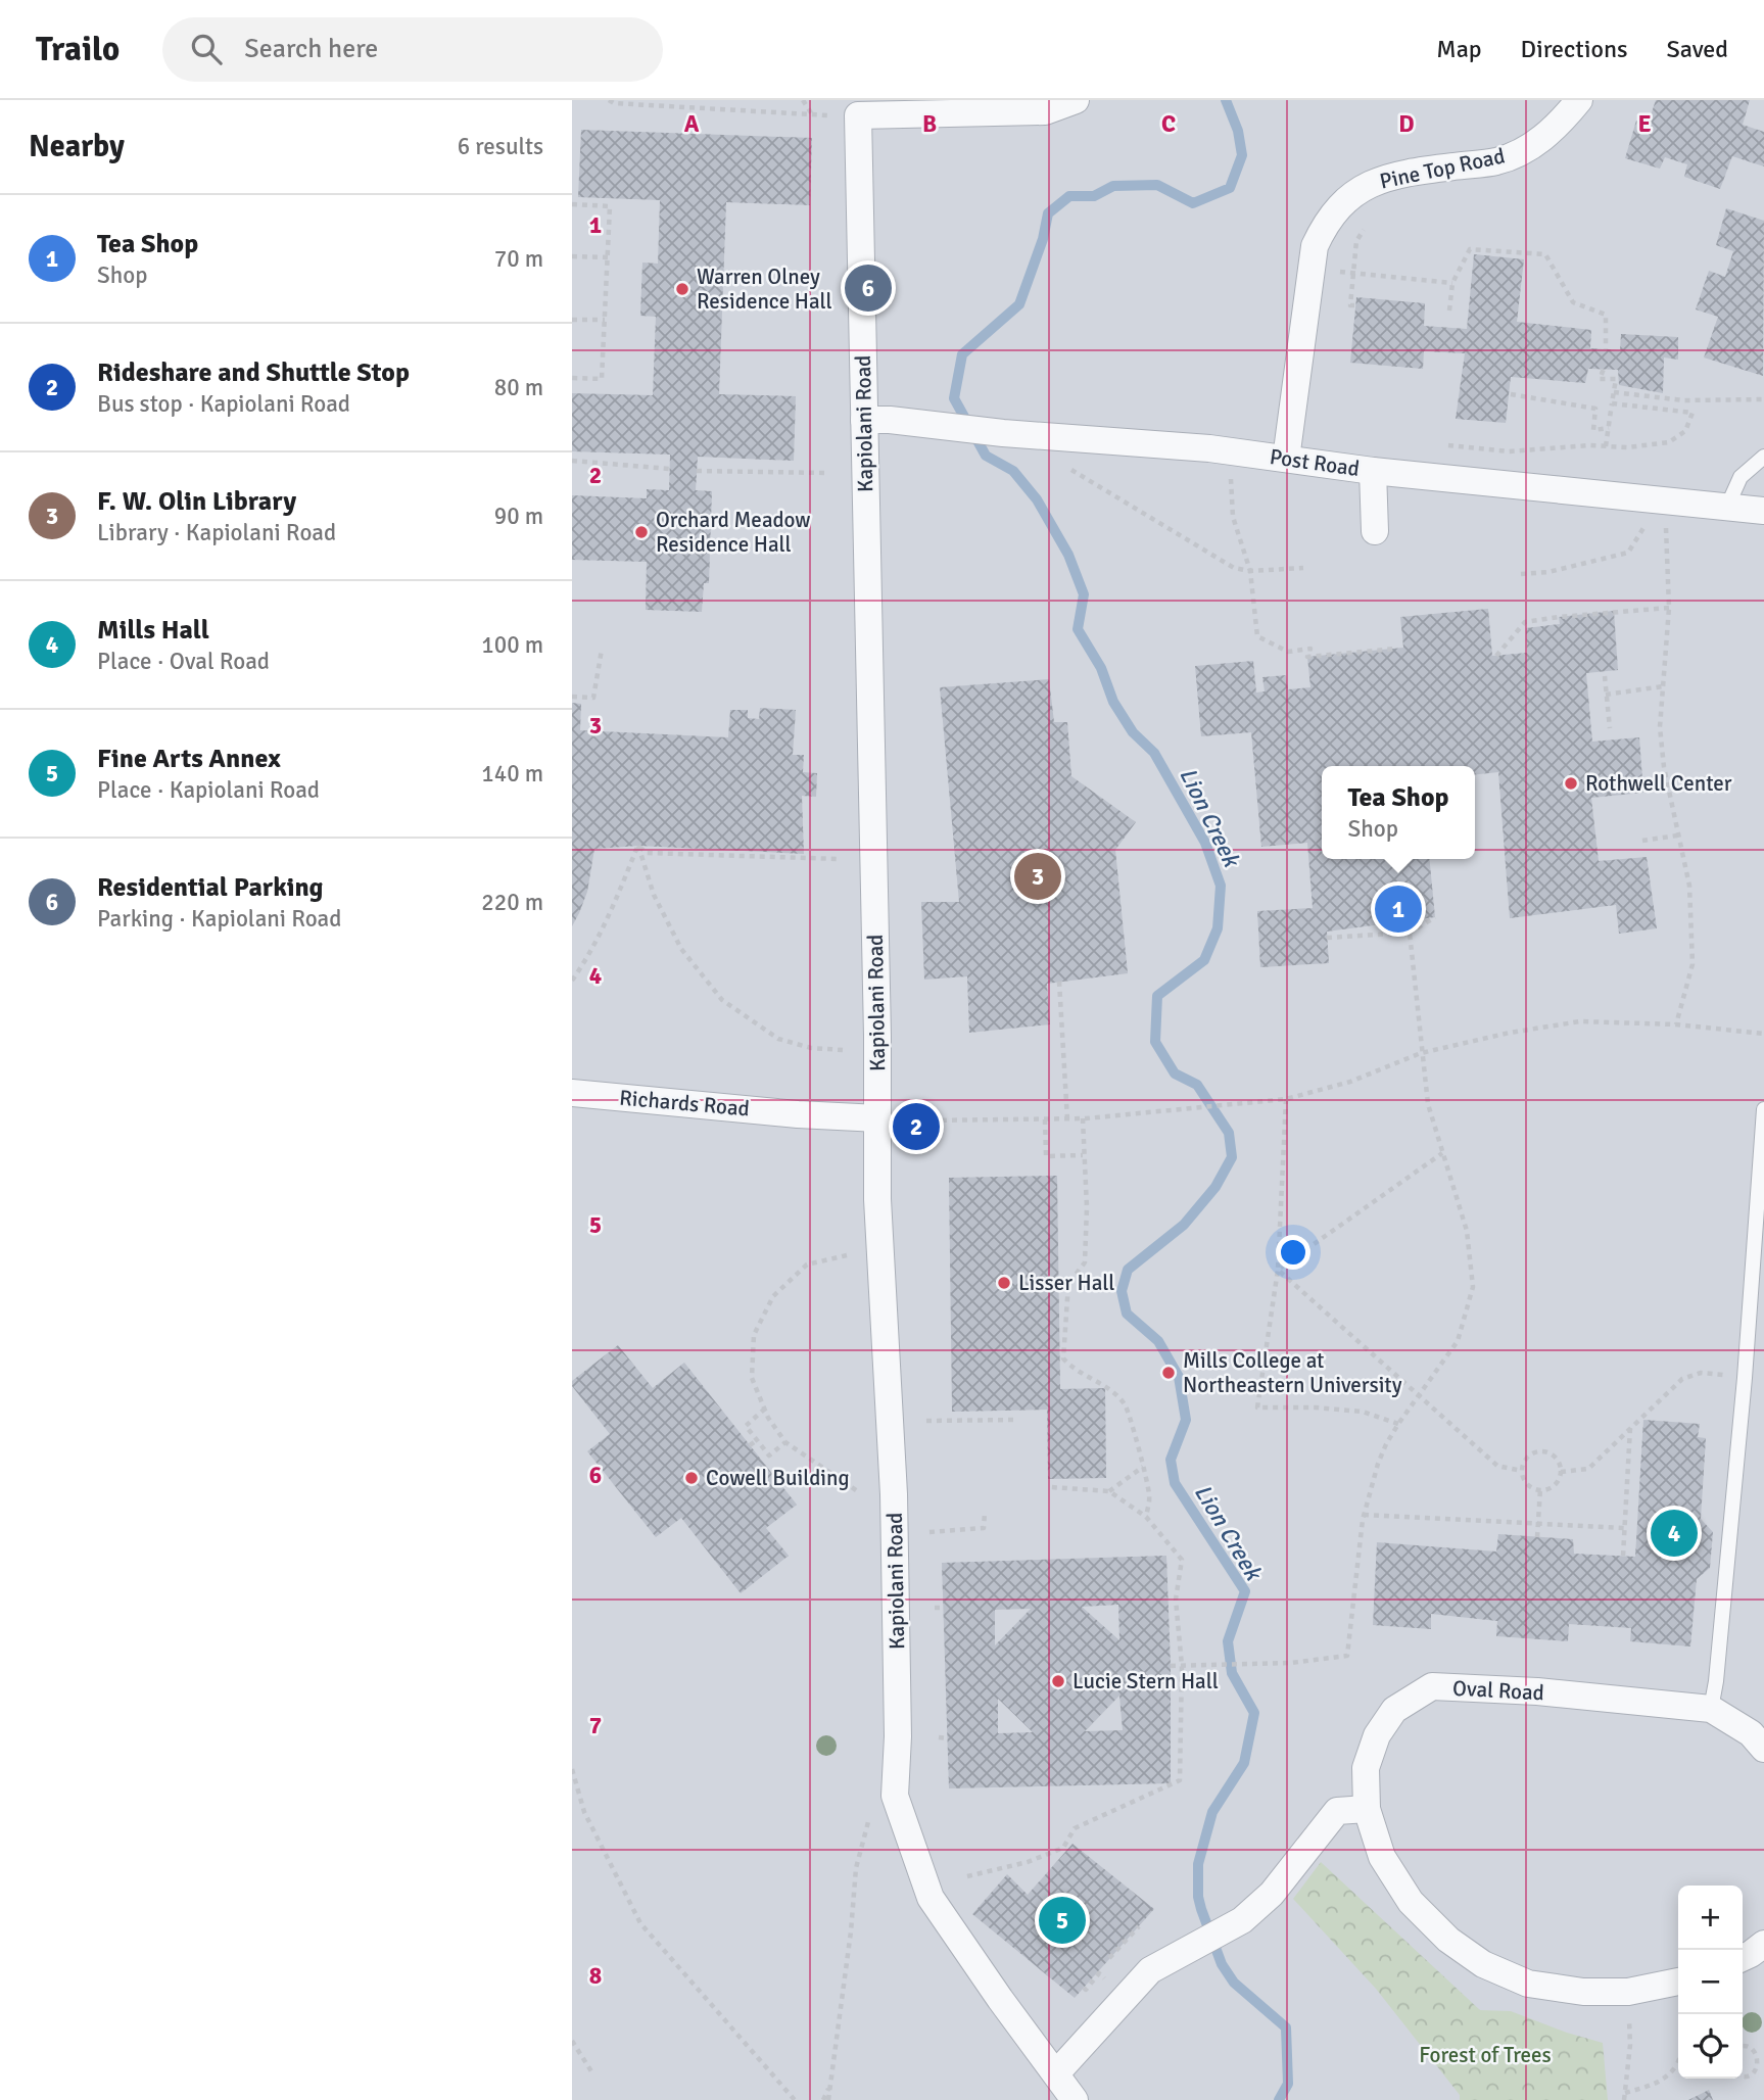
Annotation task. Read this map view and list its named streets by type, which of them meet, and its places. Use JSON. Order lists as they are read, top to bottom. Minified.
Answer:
{"streets":{"street":["Pine Top Road","Kapiolani Road","Post Road","Richards Road","Oval Road"]},"crossings":[["Pine Top Road","Post Road"],["Kapiolani Road","Post Road"],["Kapiolani Road","Richards Road"]],"water":["Lion Creek"],"parks":["Forest of Trees"],"places":["Warren Olney Residence Hall","Orchard Meadow Residence Hall","Rothwell Center","Lisser Hall","Mills College at Northeastern University","Cowell Building","Lucie Stern Hall"],"page":{"header":"Trailo","search":"Search here","nav":["Map","Directions","Saved"],"heading":["Nearby","6 results"],"list":[{"mark":"1","name":"Tea Shop","note":"Shop","value":"70 m"},{"mark":"2","name":"Rideshare and Shuttle Stop","note":"Bus stop · Kapiolani Road","value":"80 m"},{"mark":"3","name":"F. W. Olin Library","note":"Library · Kapiolani Road","value":"90 m"},{"mark":"4","name":"Mills Hall","note":"Place · Oval Road","value":"100 m"},{"mark":"5","name":"Fine Arts Annex","note":"Place · Kapiolani Road","value":"140 m"},{"mark":"6","name":"Residential Parking","note":"Parking · Kapiolani Road","value":"220 m"}],"pins":["6","3","1","2","4","5"],"popup":["Tea Shop","Shop"],"map_buttons":["+","−"]},"grid":{"columns":["A","B","C","D","E"],"rows":["1","2","3","4","5","6","7","8"]}}
